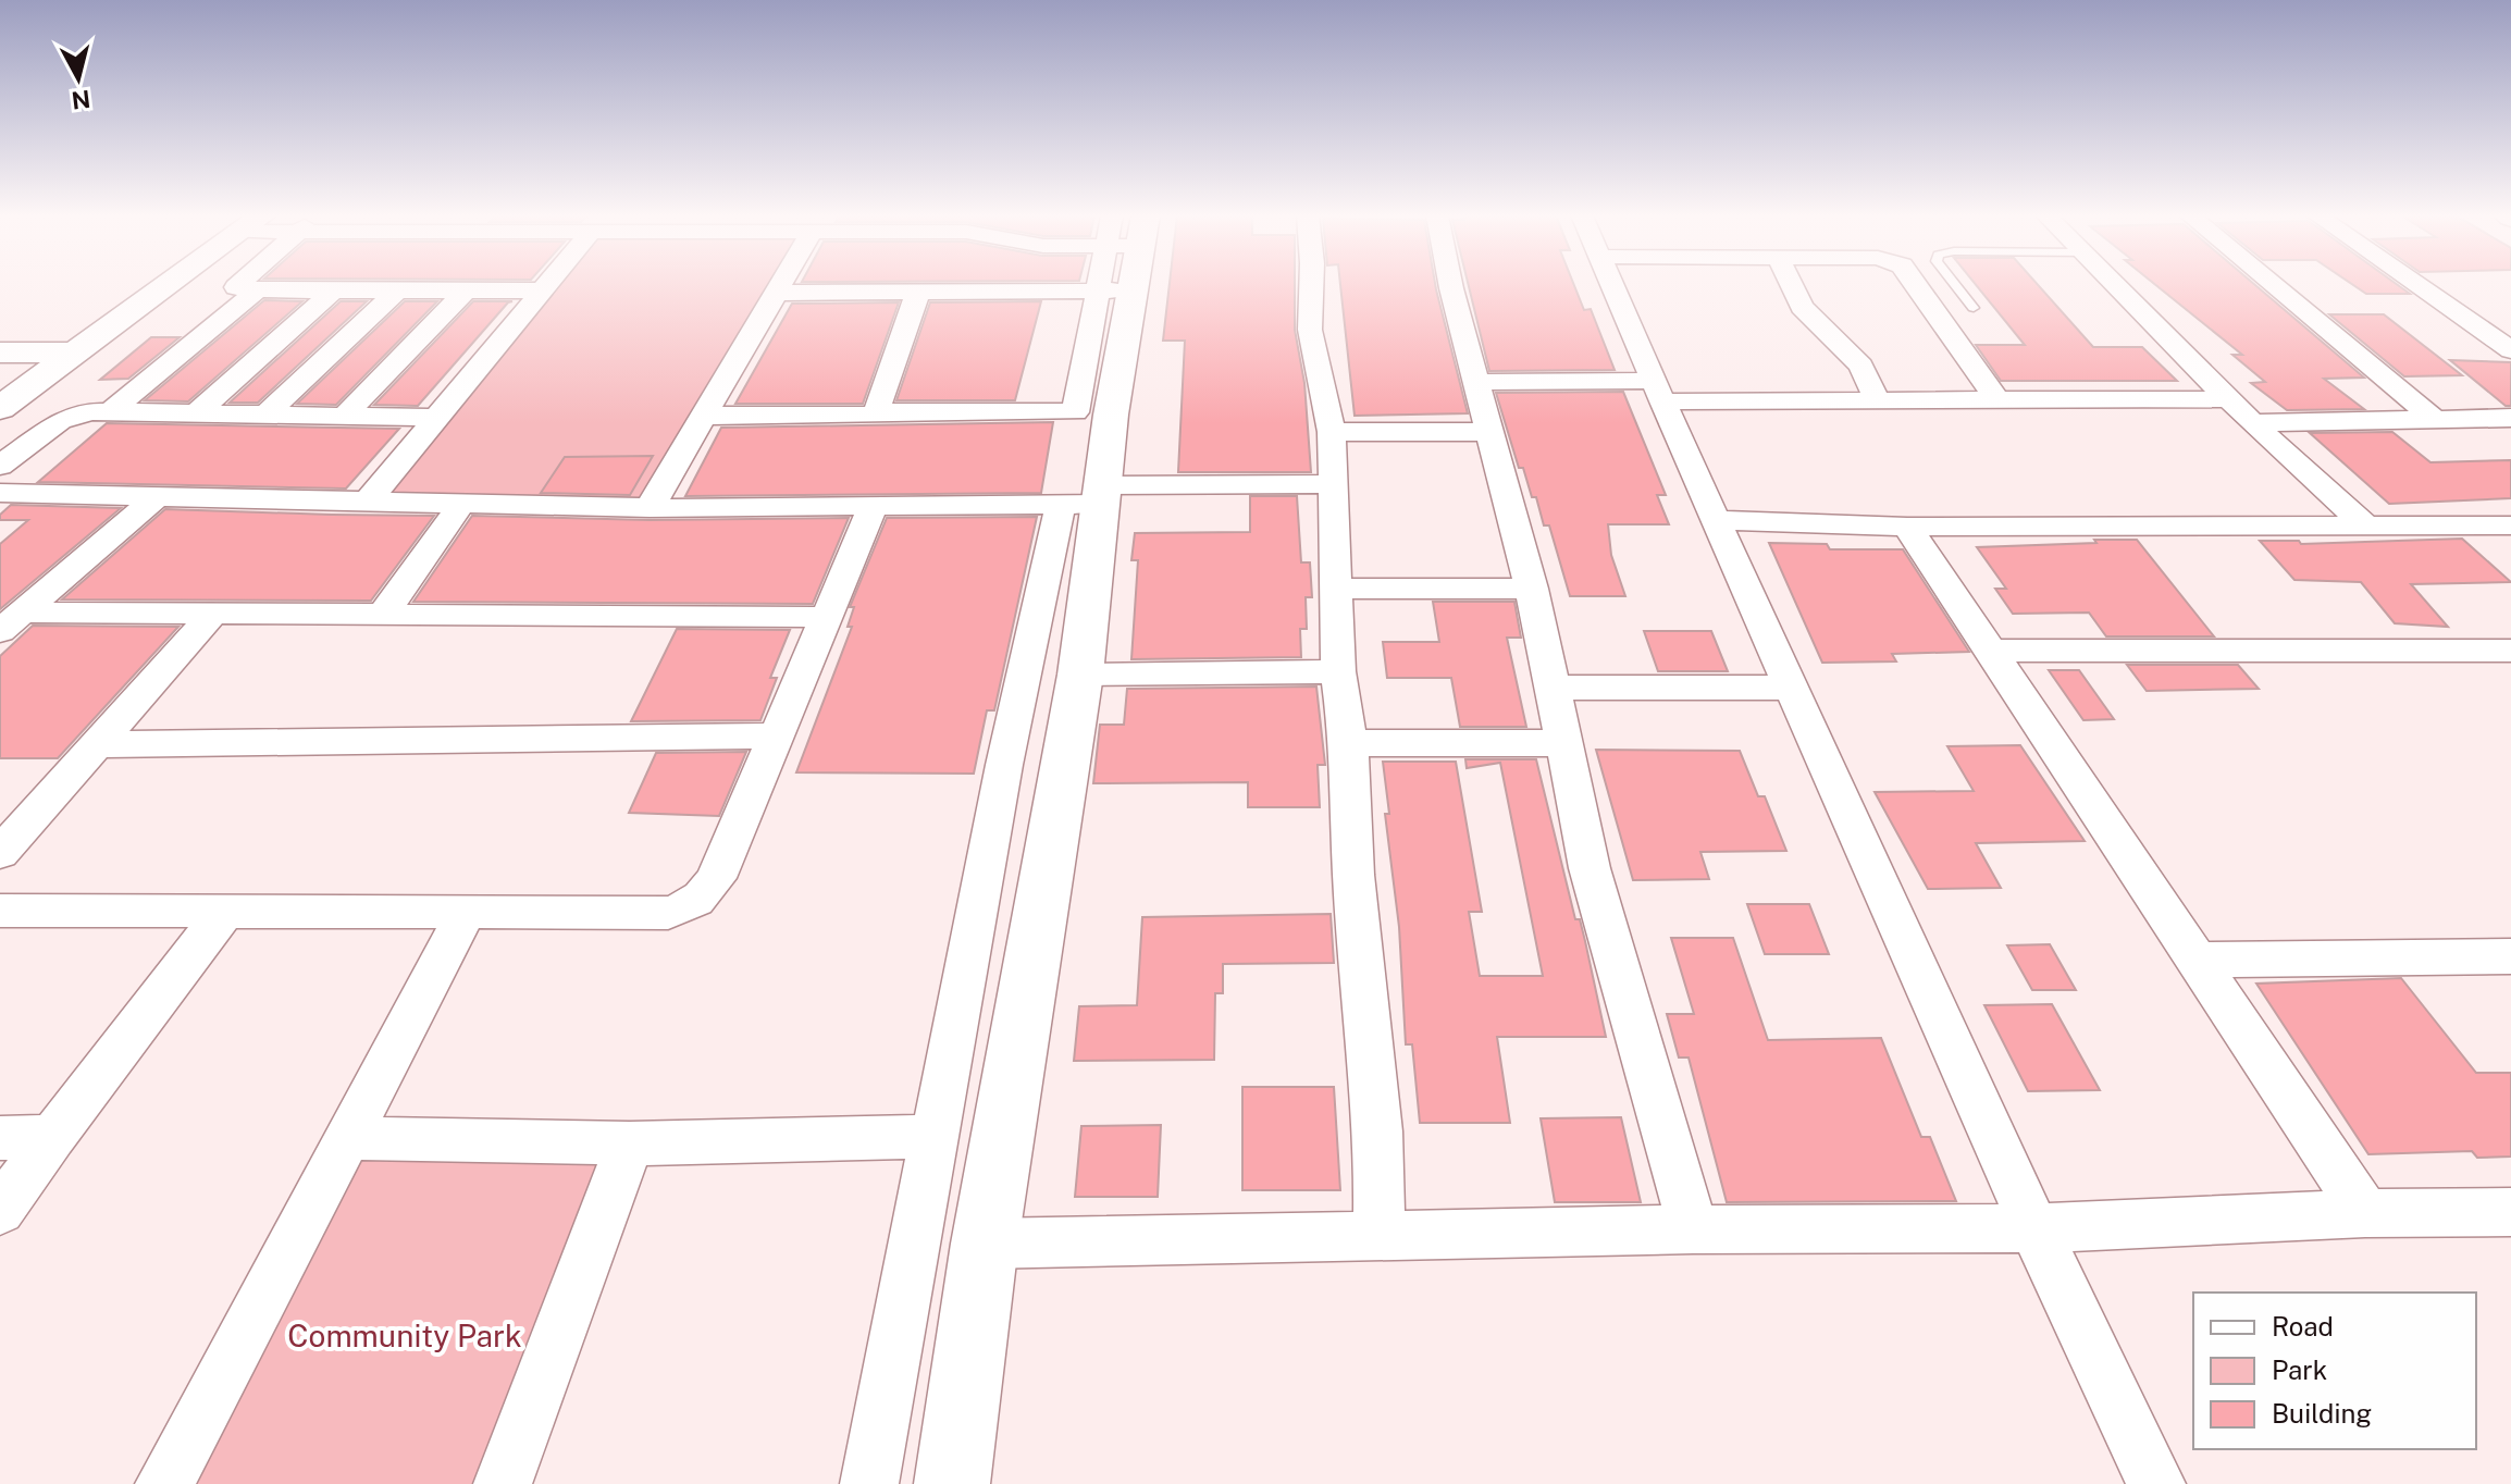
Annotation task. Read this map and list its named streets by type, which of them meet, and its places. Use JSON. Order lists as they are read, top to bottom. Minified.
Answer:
{"parks":["Community Park"],"legend":["Road","Park","Building"],"north":"bottom"}
